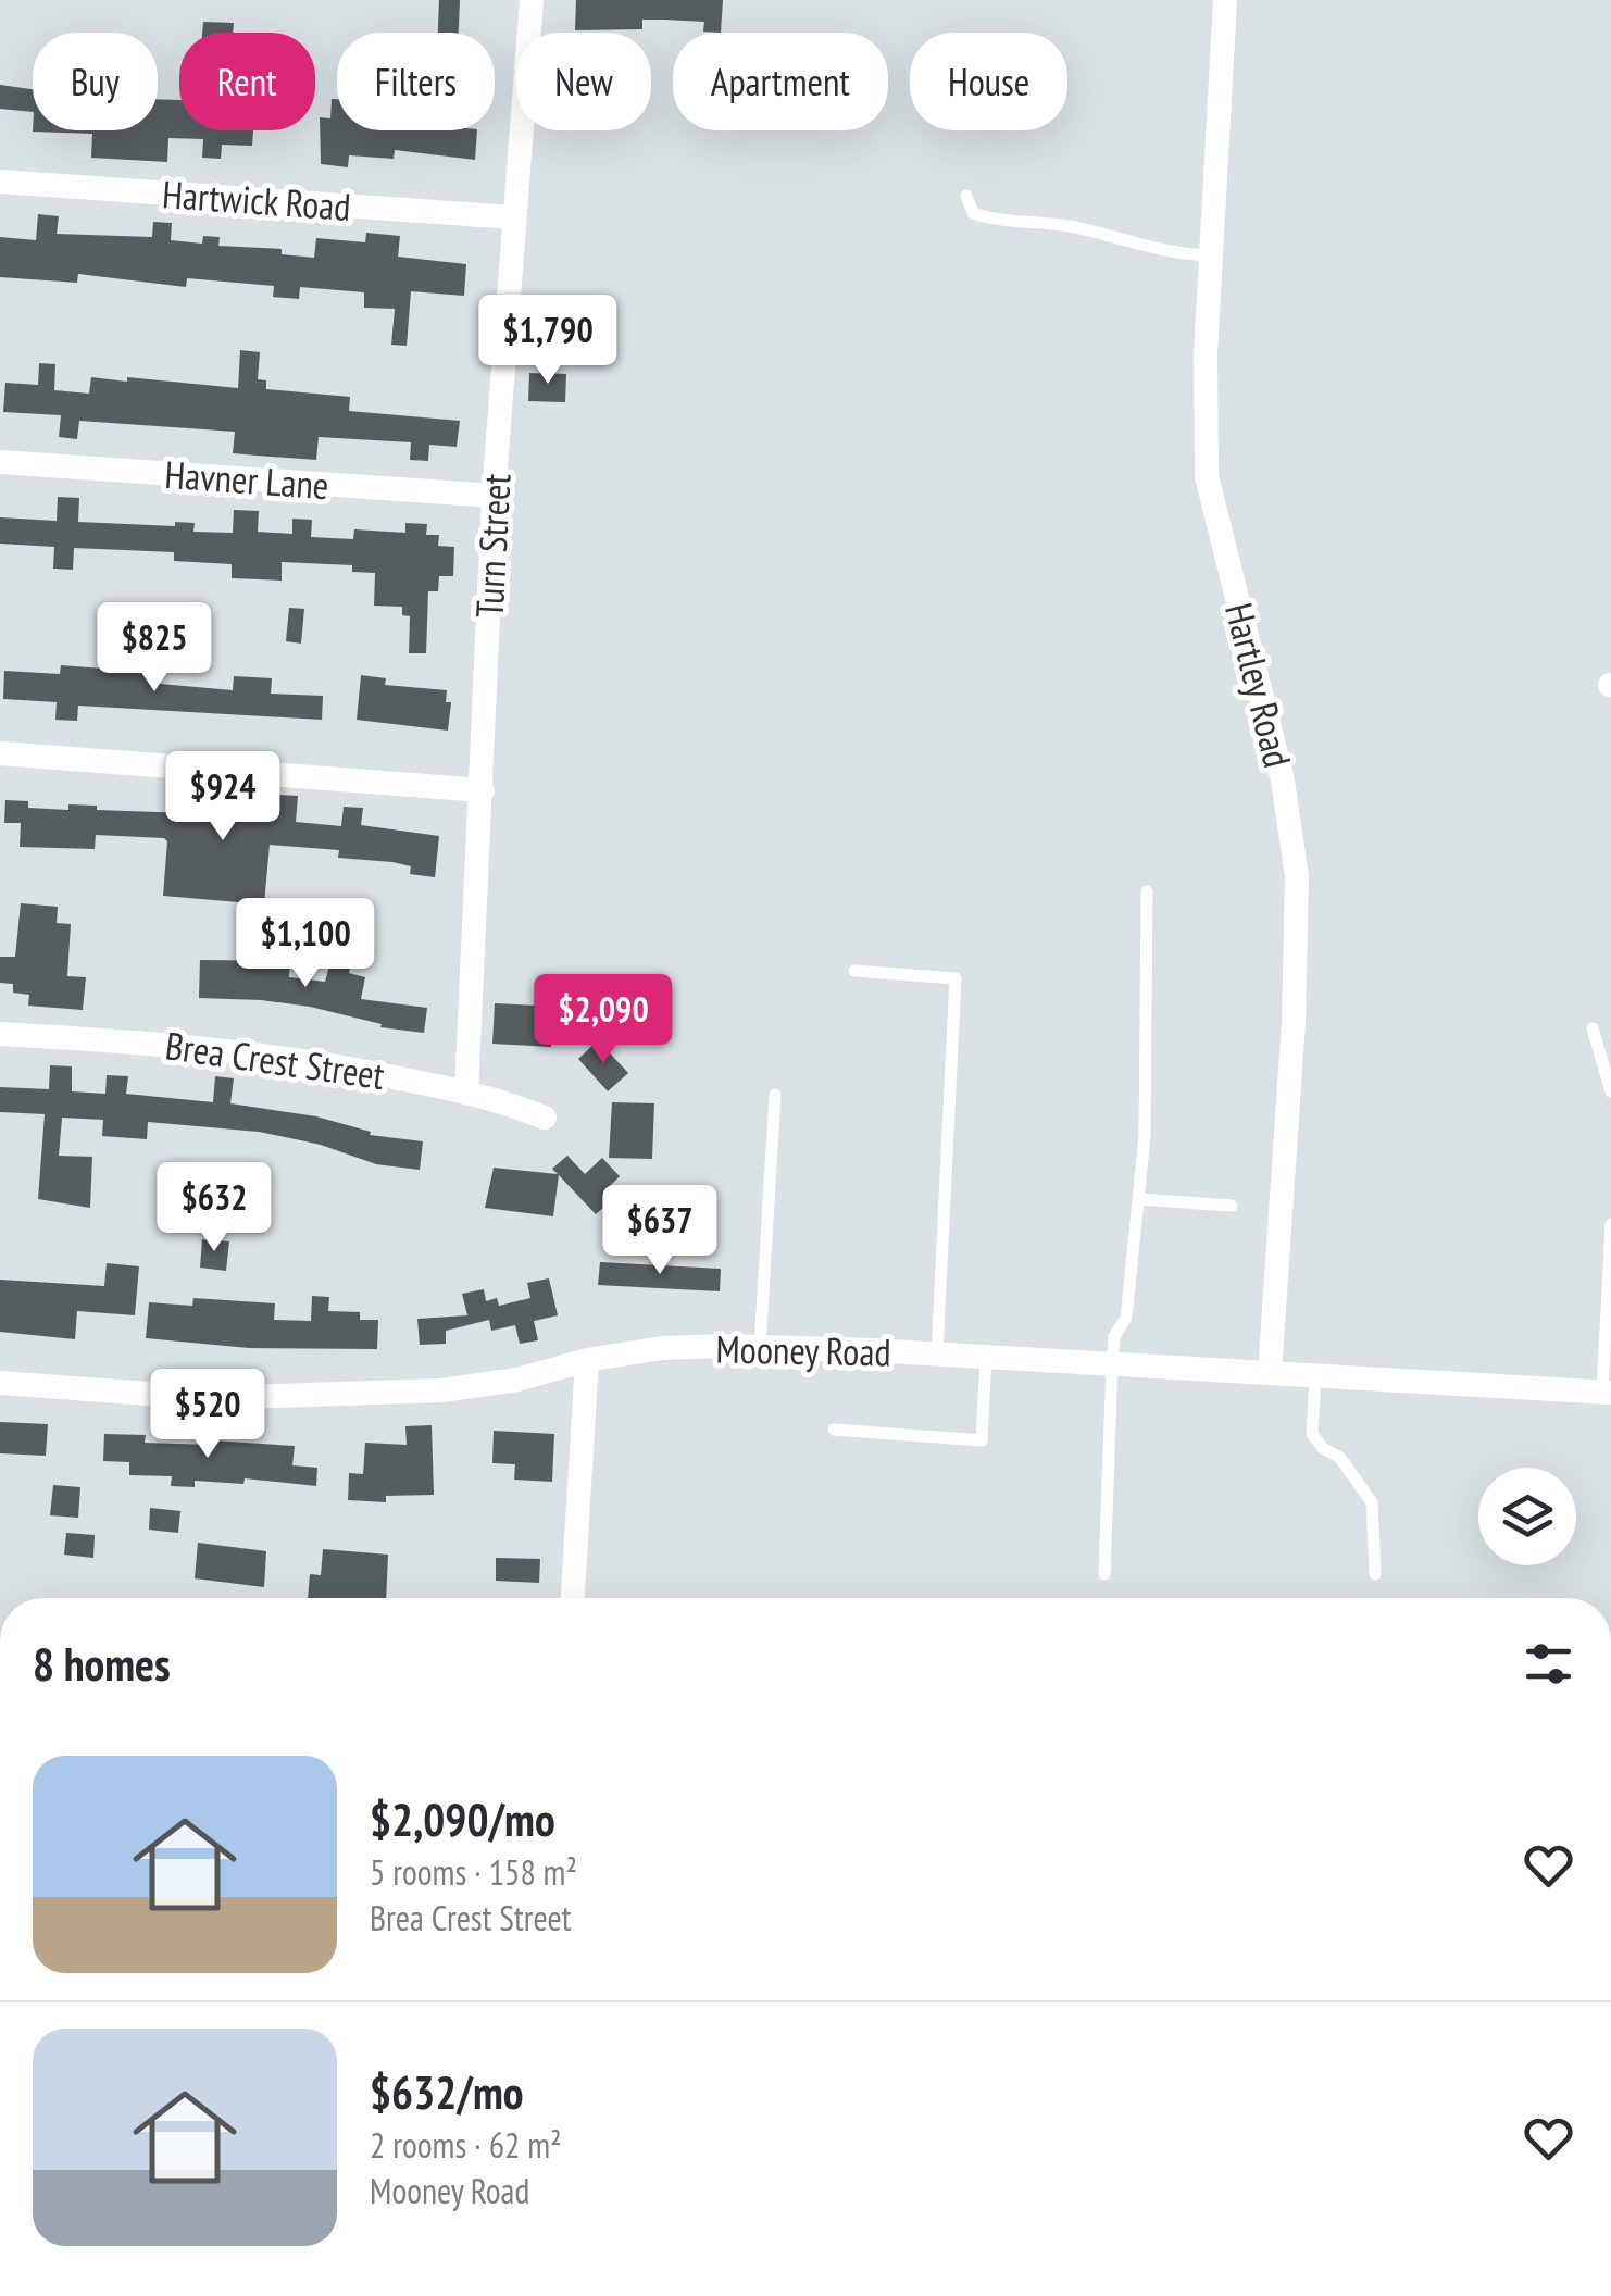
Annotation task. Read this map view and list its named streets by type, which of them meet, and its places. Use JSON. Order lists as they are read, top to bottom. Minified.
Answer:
{"streets":{"street":["Hartwick Road","Havner Lane","Turn Street","Hartley Road","Brea Crest Street","Mooney Road"]},"crossings":[["Hartwick Road","Turn Street"],["Havner Lane","Turn Street"],["Turn Street","Brea Crest Street"],["Hartley Road","Mooney Road"]],"page":{"chip":["Buy","Rent","Filters","New","Apartment","House"],"price":["$1,790","$825","$924","$1,100","$2,090","$632","$637","$520"],"heading":"8 homes","list":[{"name":"$2,090/mo","note":"5 rooms · 158 m² · Brea Crest Street"},{"name":"$632/mo","note":"2 rooms · 62 m² · Mooney Road"}]}}
